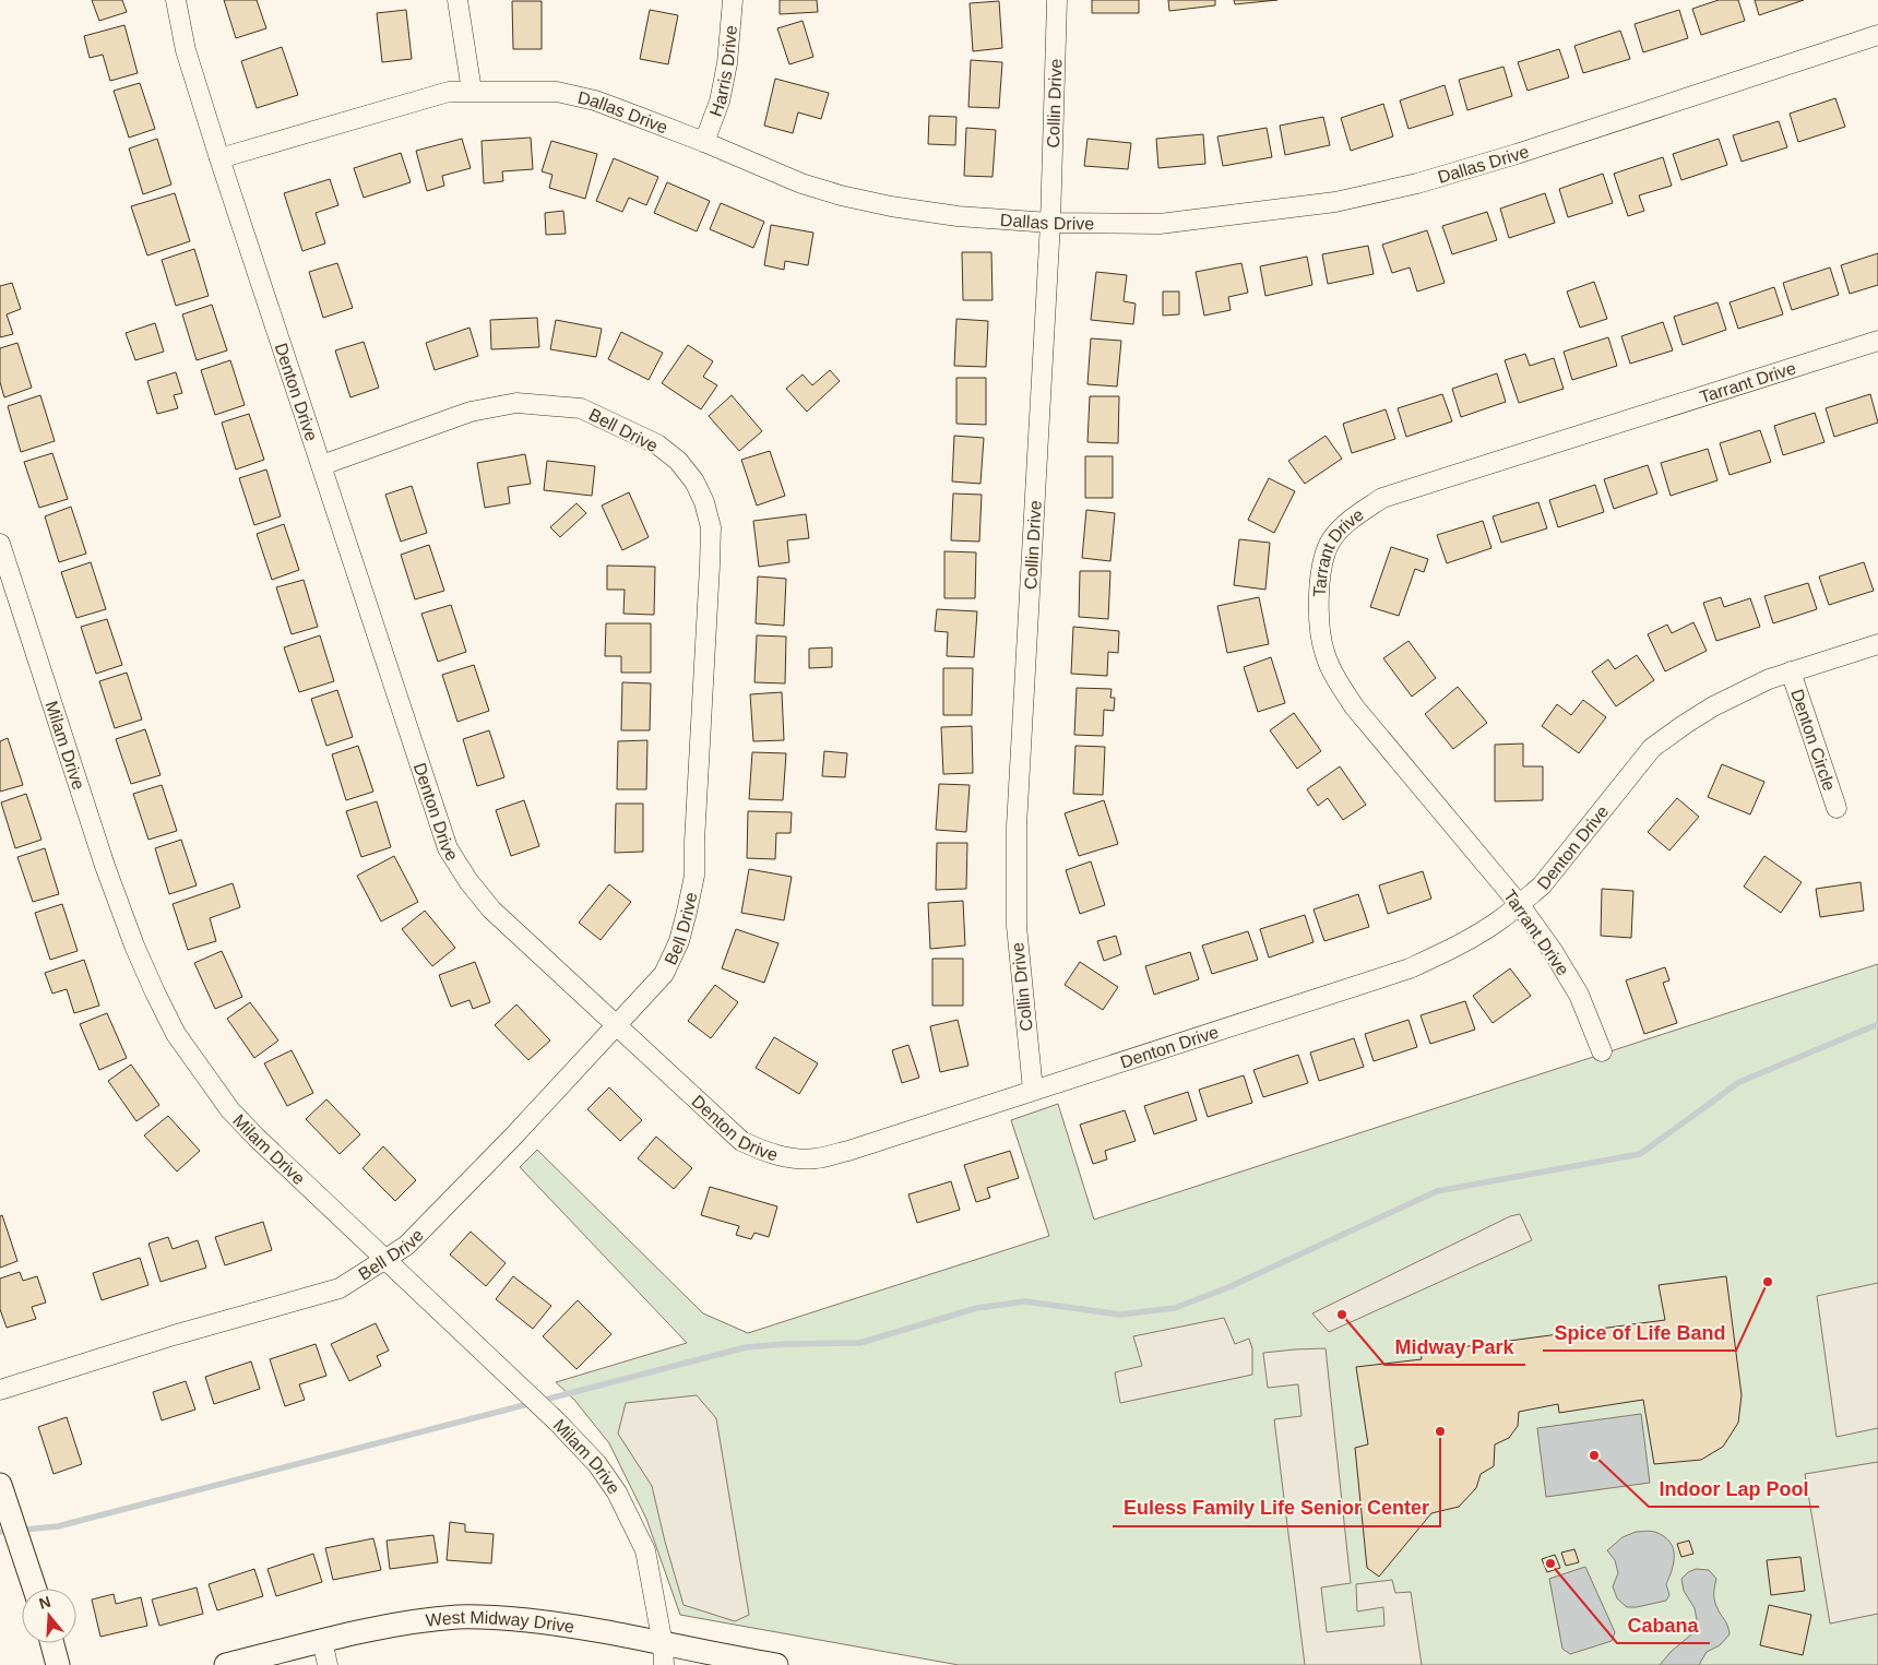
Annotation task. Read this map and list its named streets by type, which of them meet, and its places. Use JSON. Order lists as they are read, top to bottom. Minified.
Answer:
{"streets":{"street":["Harris Drive","Collin Drive","Dallas Drive","Tarrant Drive","Denton Drive","Bell Drive","Denton Circle","Milam Drive","West Midway Drive"]},"crossings":[["Harris Drive","Dallas Drive"],["Collin Drive","Dallas Drive"],["Collin Drive","Denton Drive"],["Dallas Drive","Denton Drive"],["Tarrant Drive","Denton Drive"],["Denton Drive","Bell Drive"],["Denton Drive","Denton Circle"],["Bell Drive","Milam Drive"],["Milam Drive","West Midway Drive"]],"places":["Spice of Life Band","Midway Park","Euless Family Life Senior Center","Indoor Lap Pool","Cabana"],"north":"top"}
